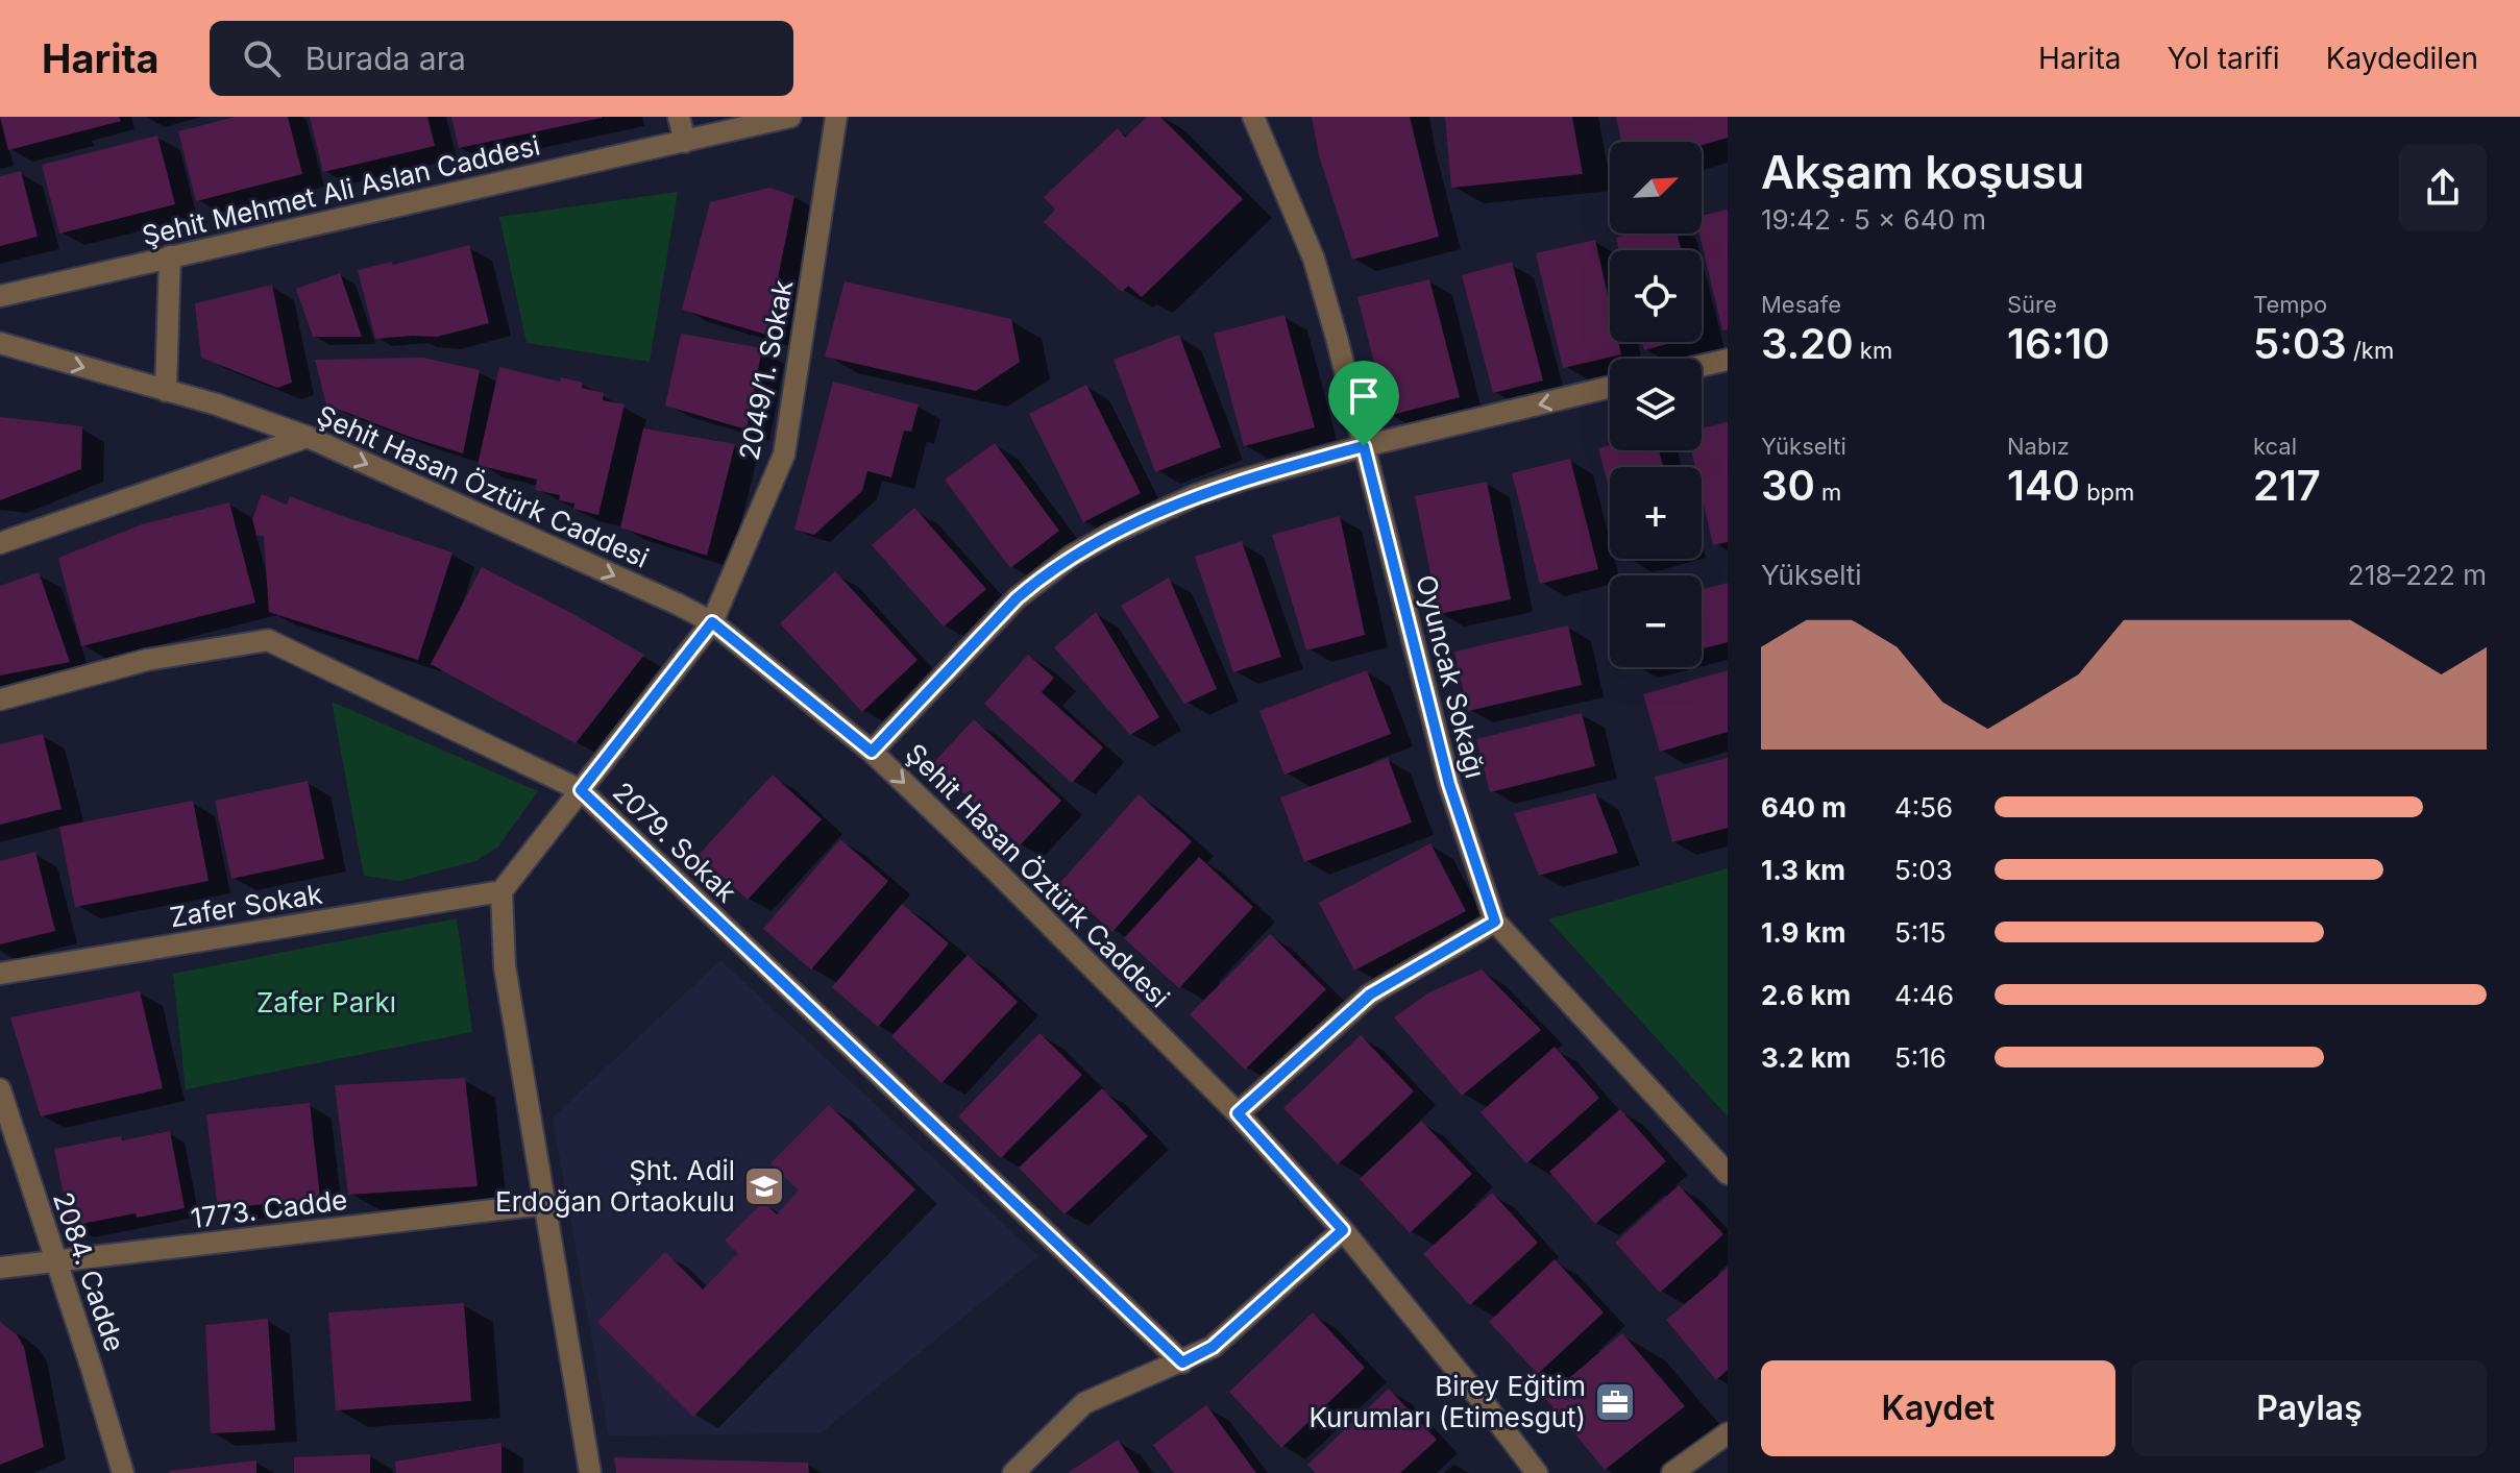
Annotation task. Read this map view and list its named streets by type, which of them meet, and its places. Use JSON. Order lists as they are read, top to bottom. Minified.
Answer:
{"streets":{"street":["Şehit Mehmet Ali Aslan Caddesi","2049/1. Sokak","Şehit Hasan Öztürk Caddesi","Oyuncak Sokağı","2079. Sokak","Zafer Sokak","1773. Cadde","2084. Cadde"]},"crossings":[["2049/1. Sokak","Şehit Hasan Öztürk Caddesi"],["2049/1. Sokak","2079. Sokak"],["2049/1. Sokak","Zafer Sokak"],["1773. Cadde","2084. Cadde"]],"one_way":["Şehit Hasan Öztürk Caddesi"],"parks":["Zafer Parkı"],"places":{"school or university":["Şht. Adil Erdoğan Ortaokulu"],"office":["Birey Eğitim Kurumları (Etimesgut)"]},"north":"top right","page":{"header":"Harita","search":"Burada ara","nav":["Harita","Yol tarifi","Kaydedilen"],"heading":["Akşam koşusu","19:42 · 5 × 640 m"],"map_buttons":["+","−"],"stats":[["Mesafe","3.20 km"],["Süre","16:10"],["Tempo","5:03 /km"],["Yükselti","30 m"],["Nabız","140 bpm"],["kcal","217"]],"chart":["Yükselti","218–222 m"],"list":[{"name":"640 m","note":"4:56"},{"name":"1.3 km","note":"5:03"},{"name":"1.9 km","note":"5:15"},{"name":"2.6 km","note":"4:46"},{"name":"3.2 km","note":"5:16"}],"buttons":["Kaydet","Paylaş"]}}
